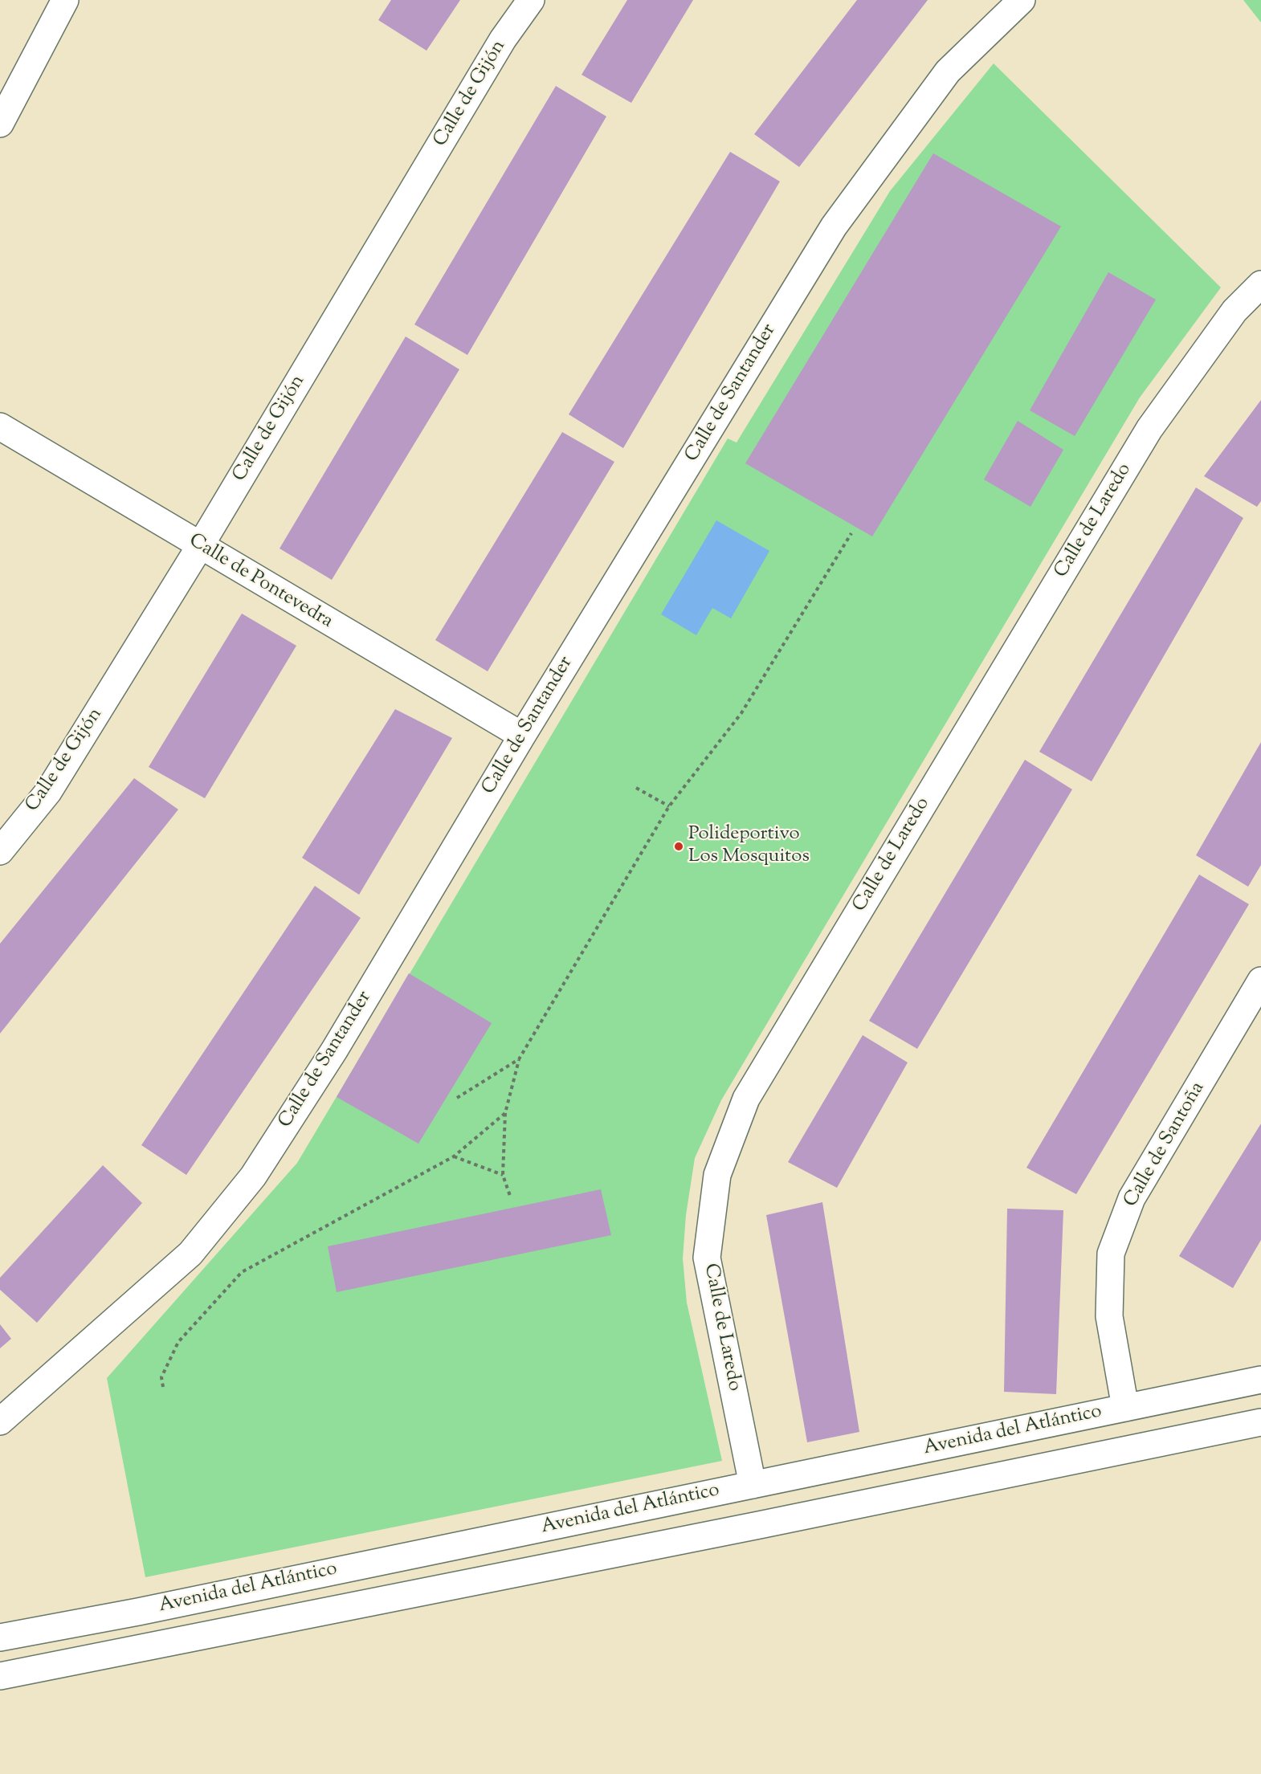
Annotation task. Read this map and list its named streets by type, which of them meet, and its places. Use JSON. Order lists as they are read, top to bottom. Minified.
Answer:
{"streets":{"street":["Calle de Gijón","Calle de Santander","Calle de Laredo","Calle de Pontevedra","Calle de Santoña","Avenida del Atlántico"]},"crossings":[["Calle de Gijón","Calle de Pontevedra"],["Calle de Santander","Calle de Pontevedra"],["Calle de Laredo","Avenida del Atlántico"],["Calle de Santoña","Avenida del Atlántico"]],"places":["Polideportivo Los Mosquitos"]}
